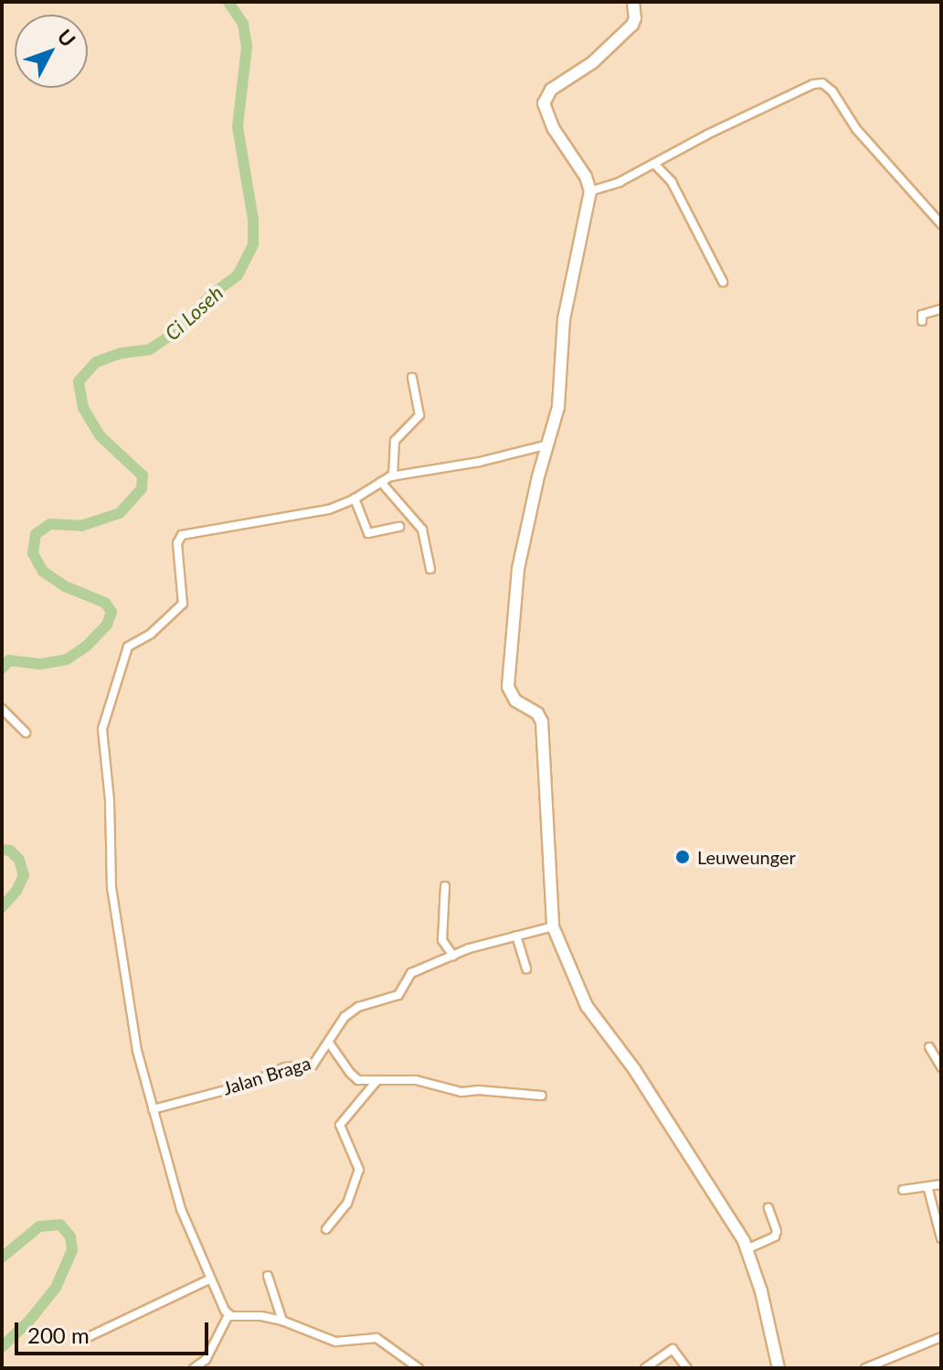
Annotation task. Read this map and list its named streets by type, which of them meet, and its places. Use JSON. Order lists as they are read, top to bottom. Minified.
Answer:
{"streets":{"street":["Jalan Braga"]},"water":["Ci Loseh"],"places":["Leuweunger"],"scale_bar":"200 m","north":"top right"}
